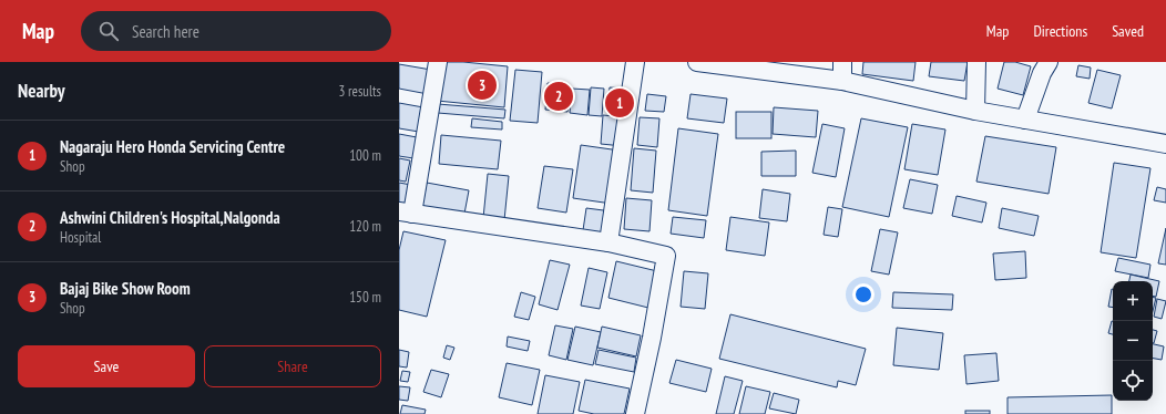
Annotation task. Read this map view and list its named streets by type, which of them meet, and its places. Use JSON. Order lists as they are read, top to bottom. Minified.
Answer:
{"page":{"header":"Map","search":"Search here","nav":["Map","Directions","Saved"],"heading":["Nearby","3 results"],"pins":["3","2","1"],"list":[{"mark":"1","name":"Nagaraju Hero Honda Servicing Centre","note":"Shop","value":"100 m"},{"mark":"2","name":"Ashwini Children's Hospital,Nalgonda","note":"Hospital","value":"120 m"},{"mark":"3","name":"Bajaj Bike Show Room","note":"Shop","value":"150 m"}],"map_buttons":["+","−"],"buttons":["Save","Share"]}}
